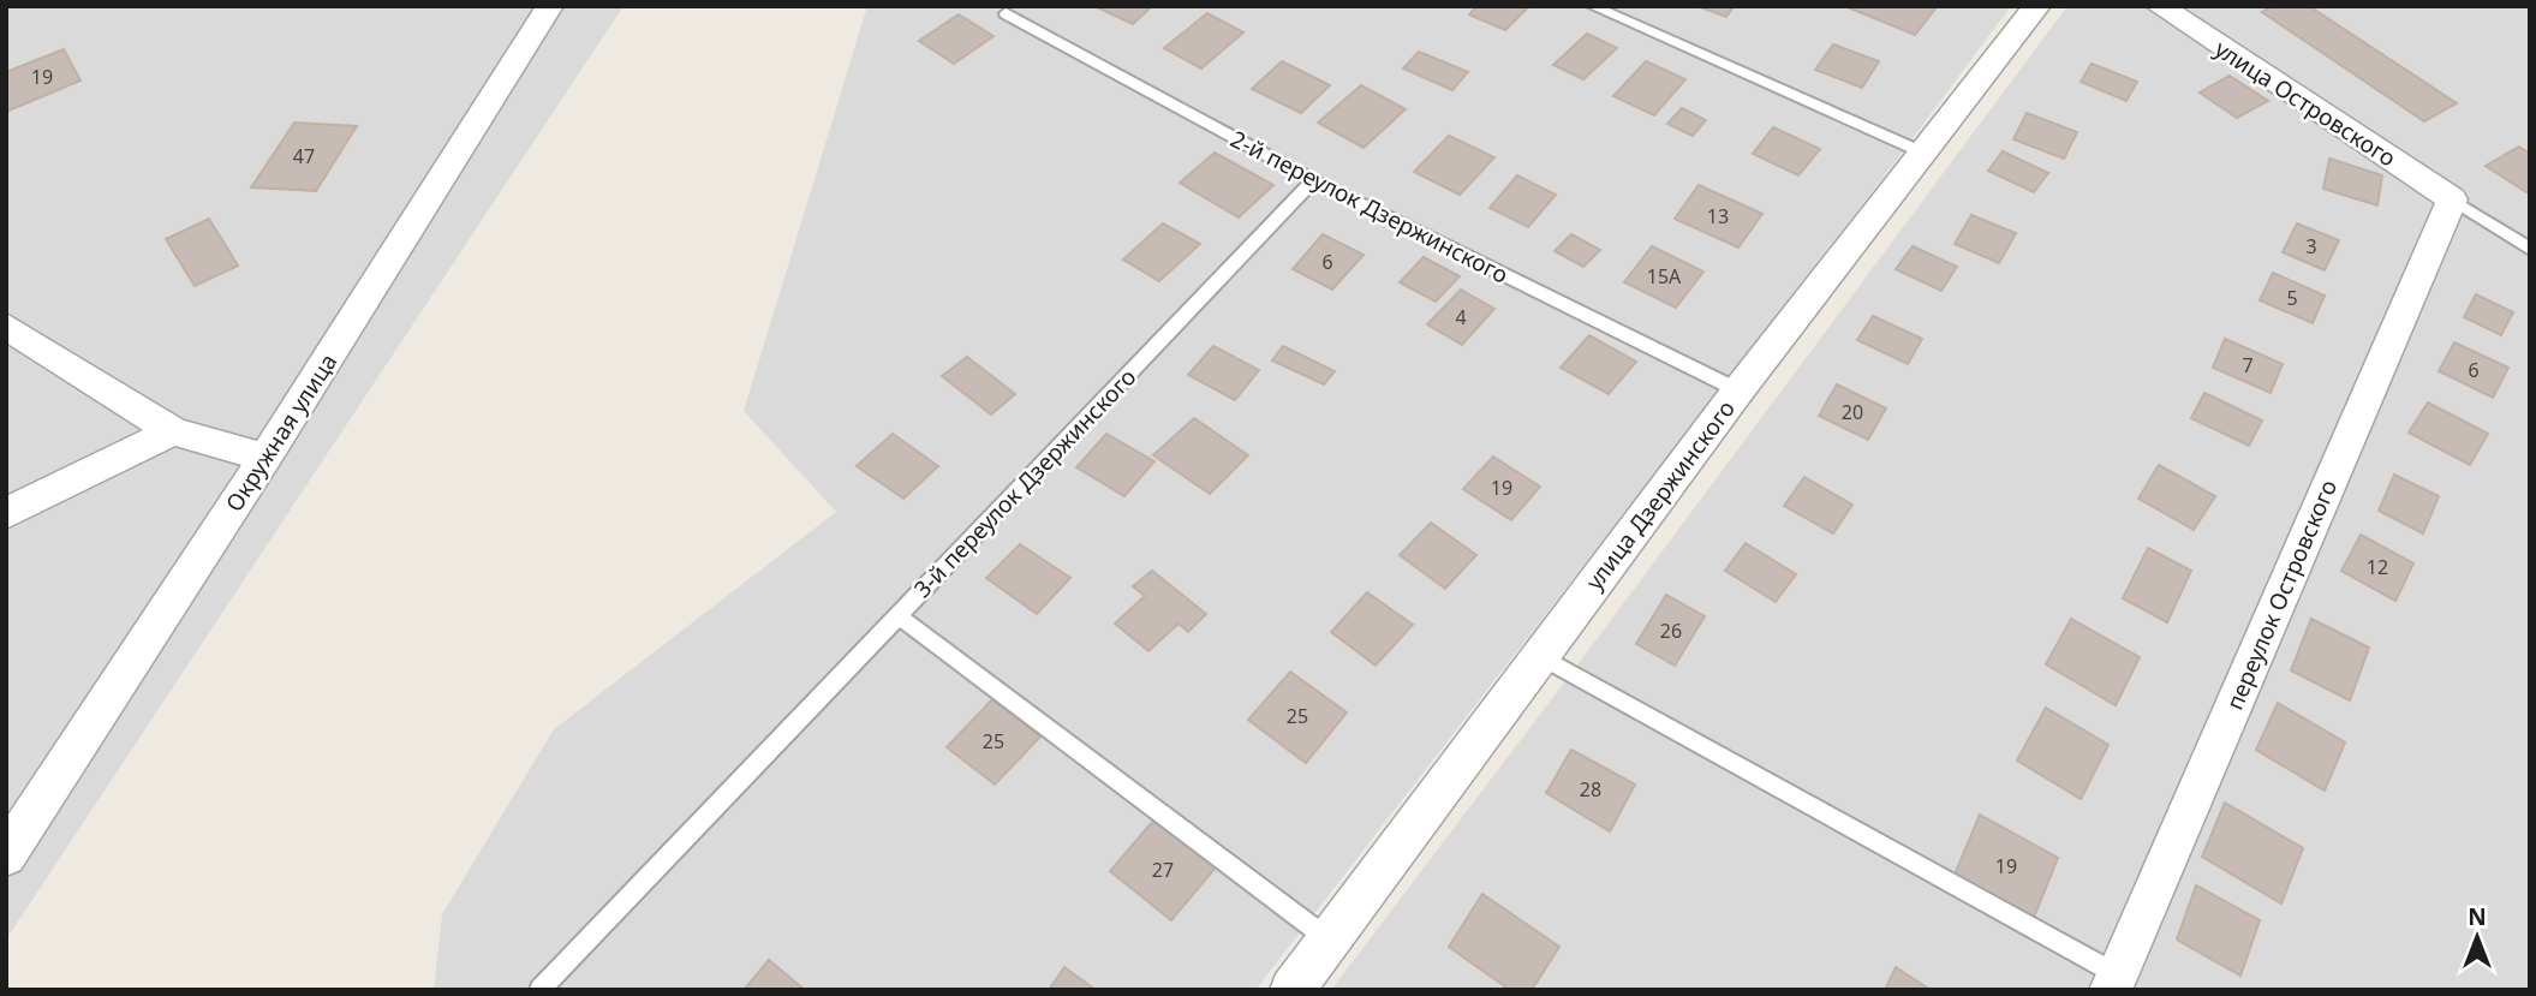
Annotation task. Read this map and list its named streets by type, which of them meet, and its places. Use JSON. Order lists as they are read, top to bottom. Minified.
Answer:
{"streets":{"street":["улица Островского","Окружная улица","улица Дзержинского","переулок Островского"],"lane":["2-й переулок Дзержинского","3-й переулок Дзержинского"]},"crossings":[["улица Островского","переулок Островского"],["2-й переулок Дзержинского","3-й переулок Дзержинского"],["2-й переулок Дзержинского","улица Дзержинского"],["3-й переулок Дзержинского","улица Дзержинского"]],"house_numbers":["19","47","13","3","6","15А","5","4","7","6","20","19","12","26","25","25","28","19","27"],"north":"top"}
